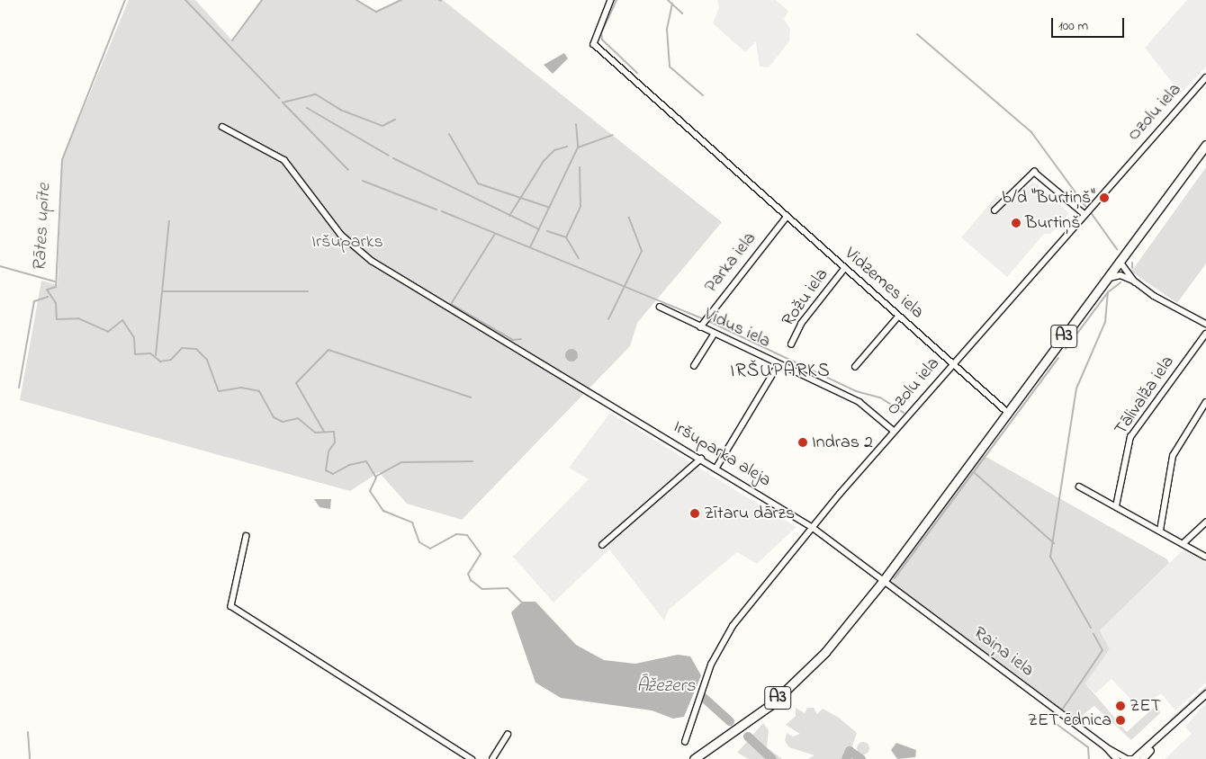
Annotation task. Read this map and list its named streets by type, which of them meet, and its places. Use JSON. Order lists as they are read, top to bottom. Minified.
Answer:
{"streets":{"highway":["A3"],"street":["Ozolu iela","Parka iela","Vidzemes iela","Rožu iela","Vidus iela","Tālivalža iela","Iršuparka aleja","Raiņa iela"]},"crossings":[["Ozolu iela","Vidzemes iela"],["Ozolu iela","Vidus iela"],["Ozolu iela","Iršuparka aleja"],["Parka iela","Vidzemes iela"],["Parka iela","Vidus iela"],["Vidzemes iela","Rožu iela"],["Vidzemes iela","A3"],["A3","Iršuparka aleja"],["A3","Raiņa iela"],["Iršuparka aleja","Raiņa iela"]],"districts":["IRŠUPARKS"],"water":["Rātes upīte","Āžezers"],"parks":["Iršuparks"],"places":["b/d \"Burtiņš\"","Burtiņš","Indras 2","Zītaru dārzs","ZET","ZET ēdnica"],"scale_bar":"100 m"}
